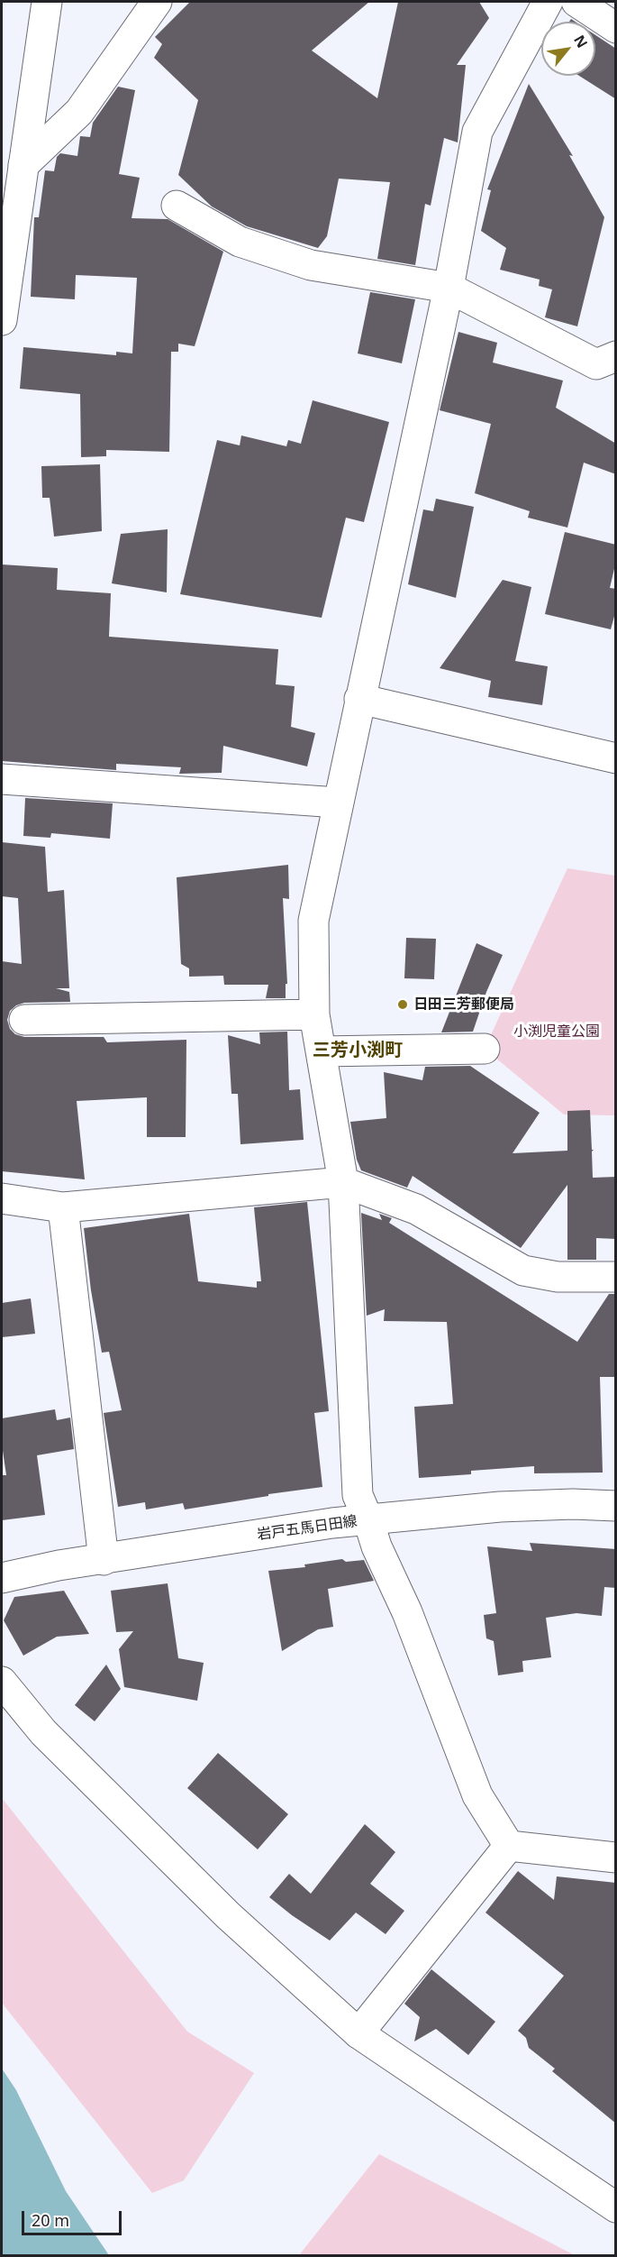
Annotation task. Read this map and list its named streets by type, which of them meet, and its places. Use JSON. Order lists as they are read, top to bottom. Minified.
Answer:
{"streets":{"street":["岩戸五馬日田線"]},"districts":["三芳小渕町"],"parks":["小渕児童公園"],"places":["日田三芳郵便局"],"scale_bar":"20 m","north":"top right"}
